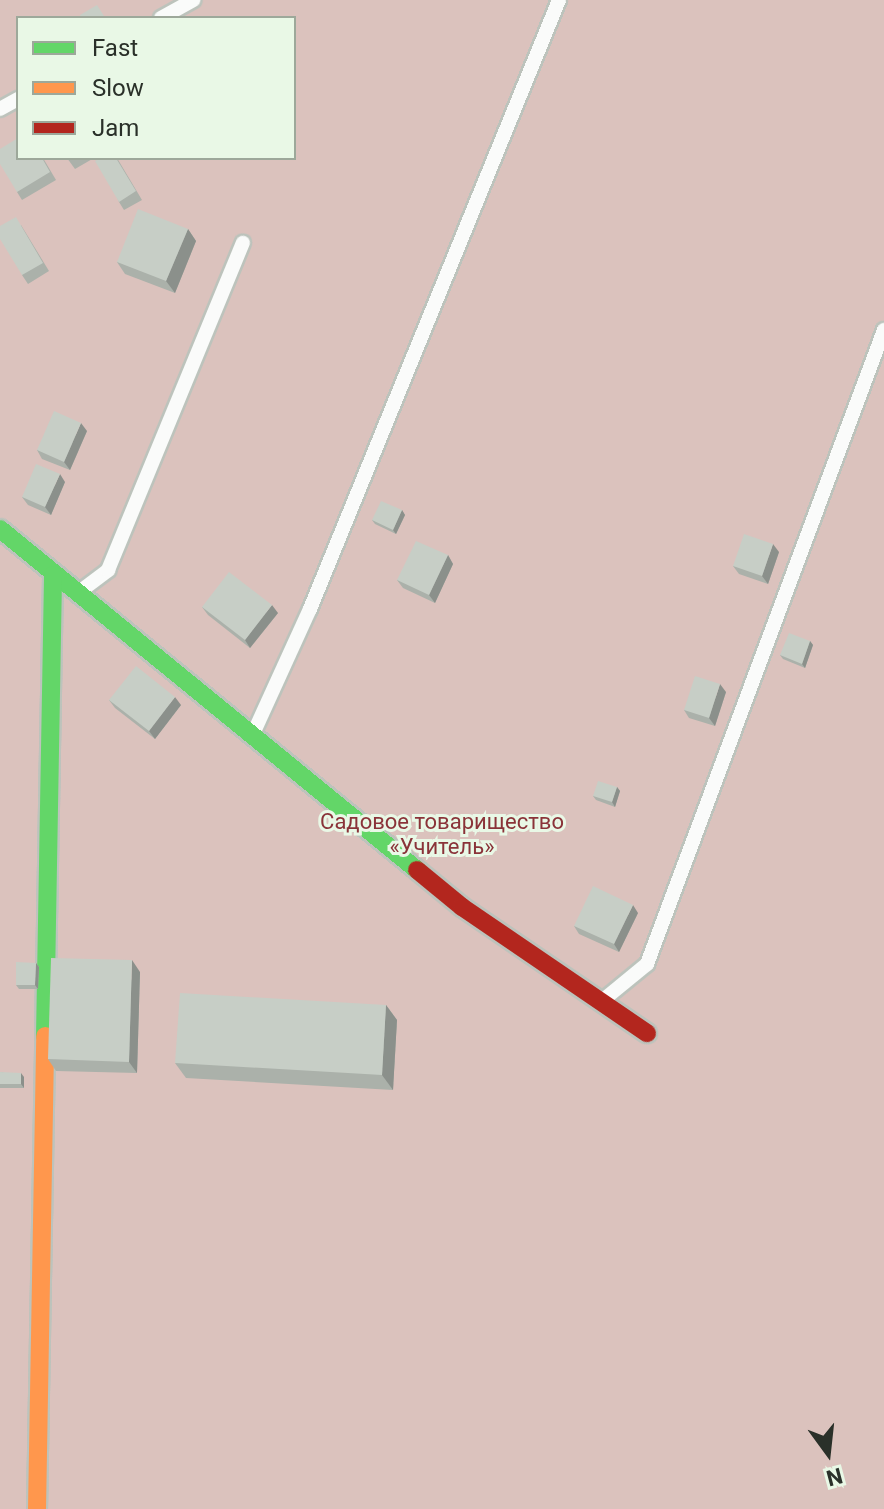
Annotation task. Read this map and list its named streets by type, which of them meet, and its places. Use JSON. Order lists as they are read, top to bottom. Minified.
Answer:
{"parks":["Садовое товарищество «Учитель»"],"legend":["Fast","Slow","Jam"],"north":"bottom"}
